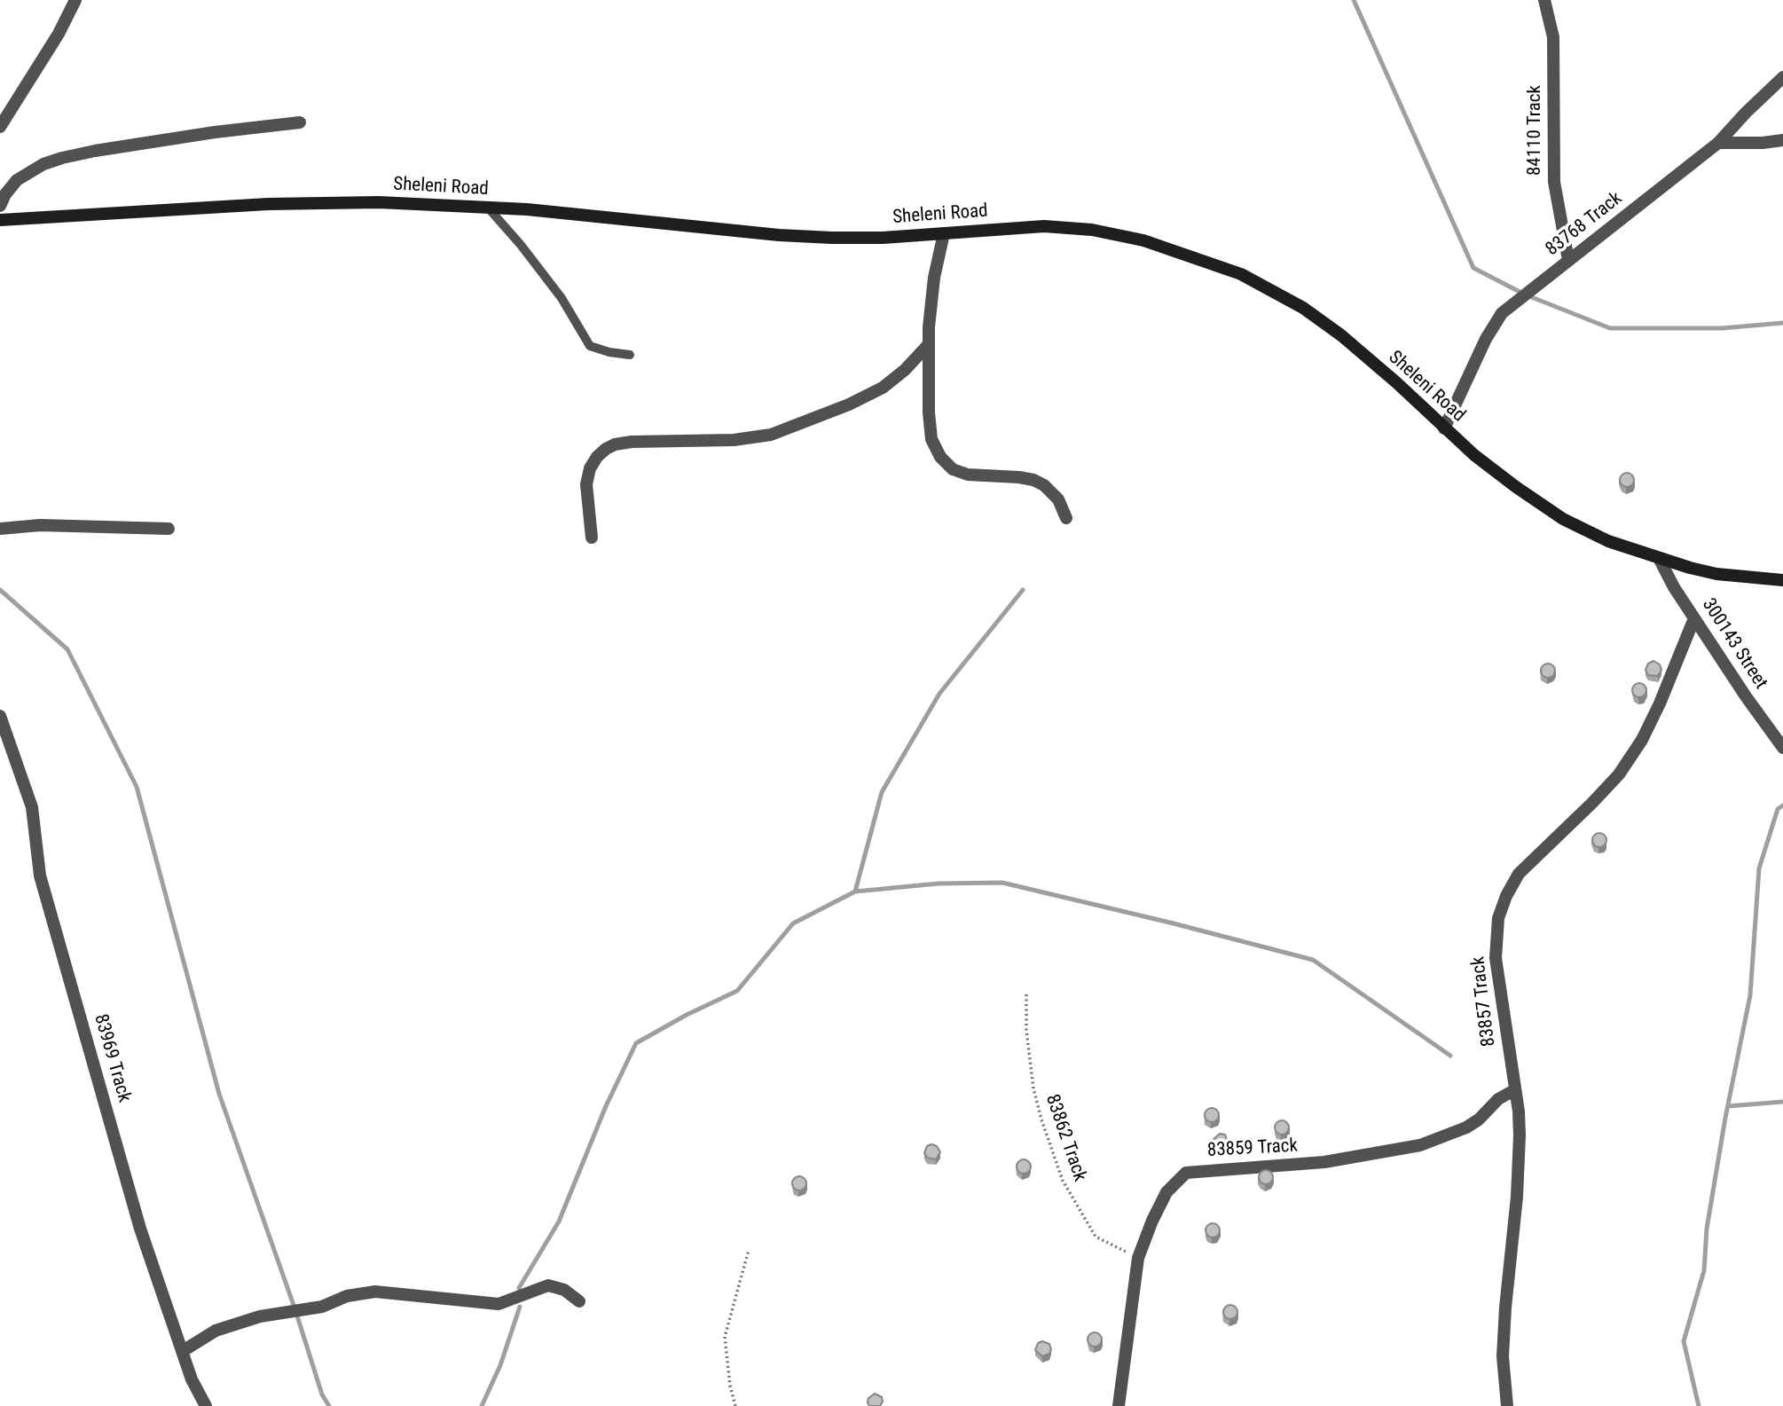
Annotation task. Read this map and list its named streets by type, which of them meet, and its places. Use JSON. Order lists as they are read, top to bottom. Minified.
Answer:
{"streets":{"street":["84110 Track","Sheleni Road","83768 Track","300143 Street","83857 Track","83969 Track","83859 Track"],"path":["83862 Track"]},"crossings":[["84110 Track","83768 Track"],["Sheleni Road","83768 Track"],["Sheleni Road","300143 Street"],["300143 Street","83857 Track"],["83857 Track","83859 Track"],["83862 Track","83859 Track"]]}
